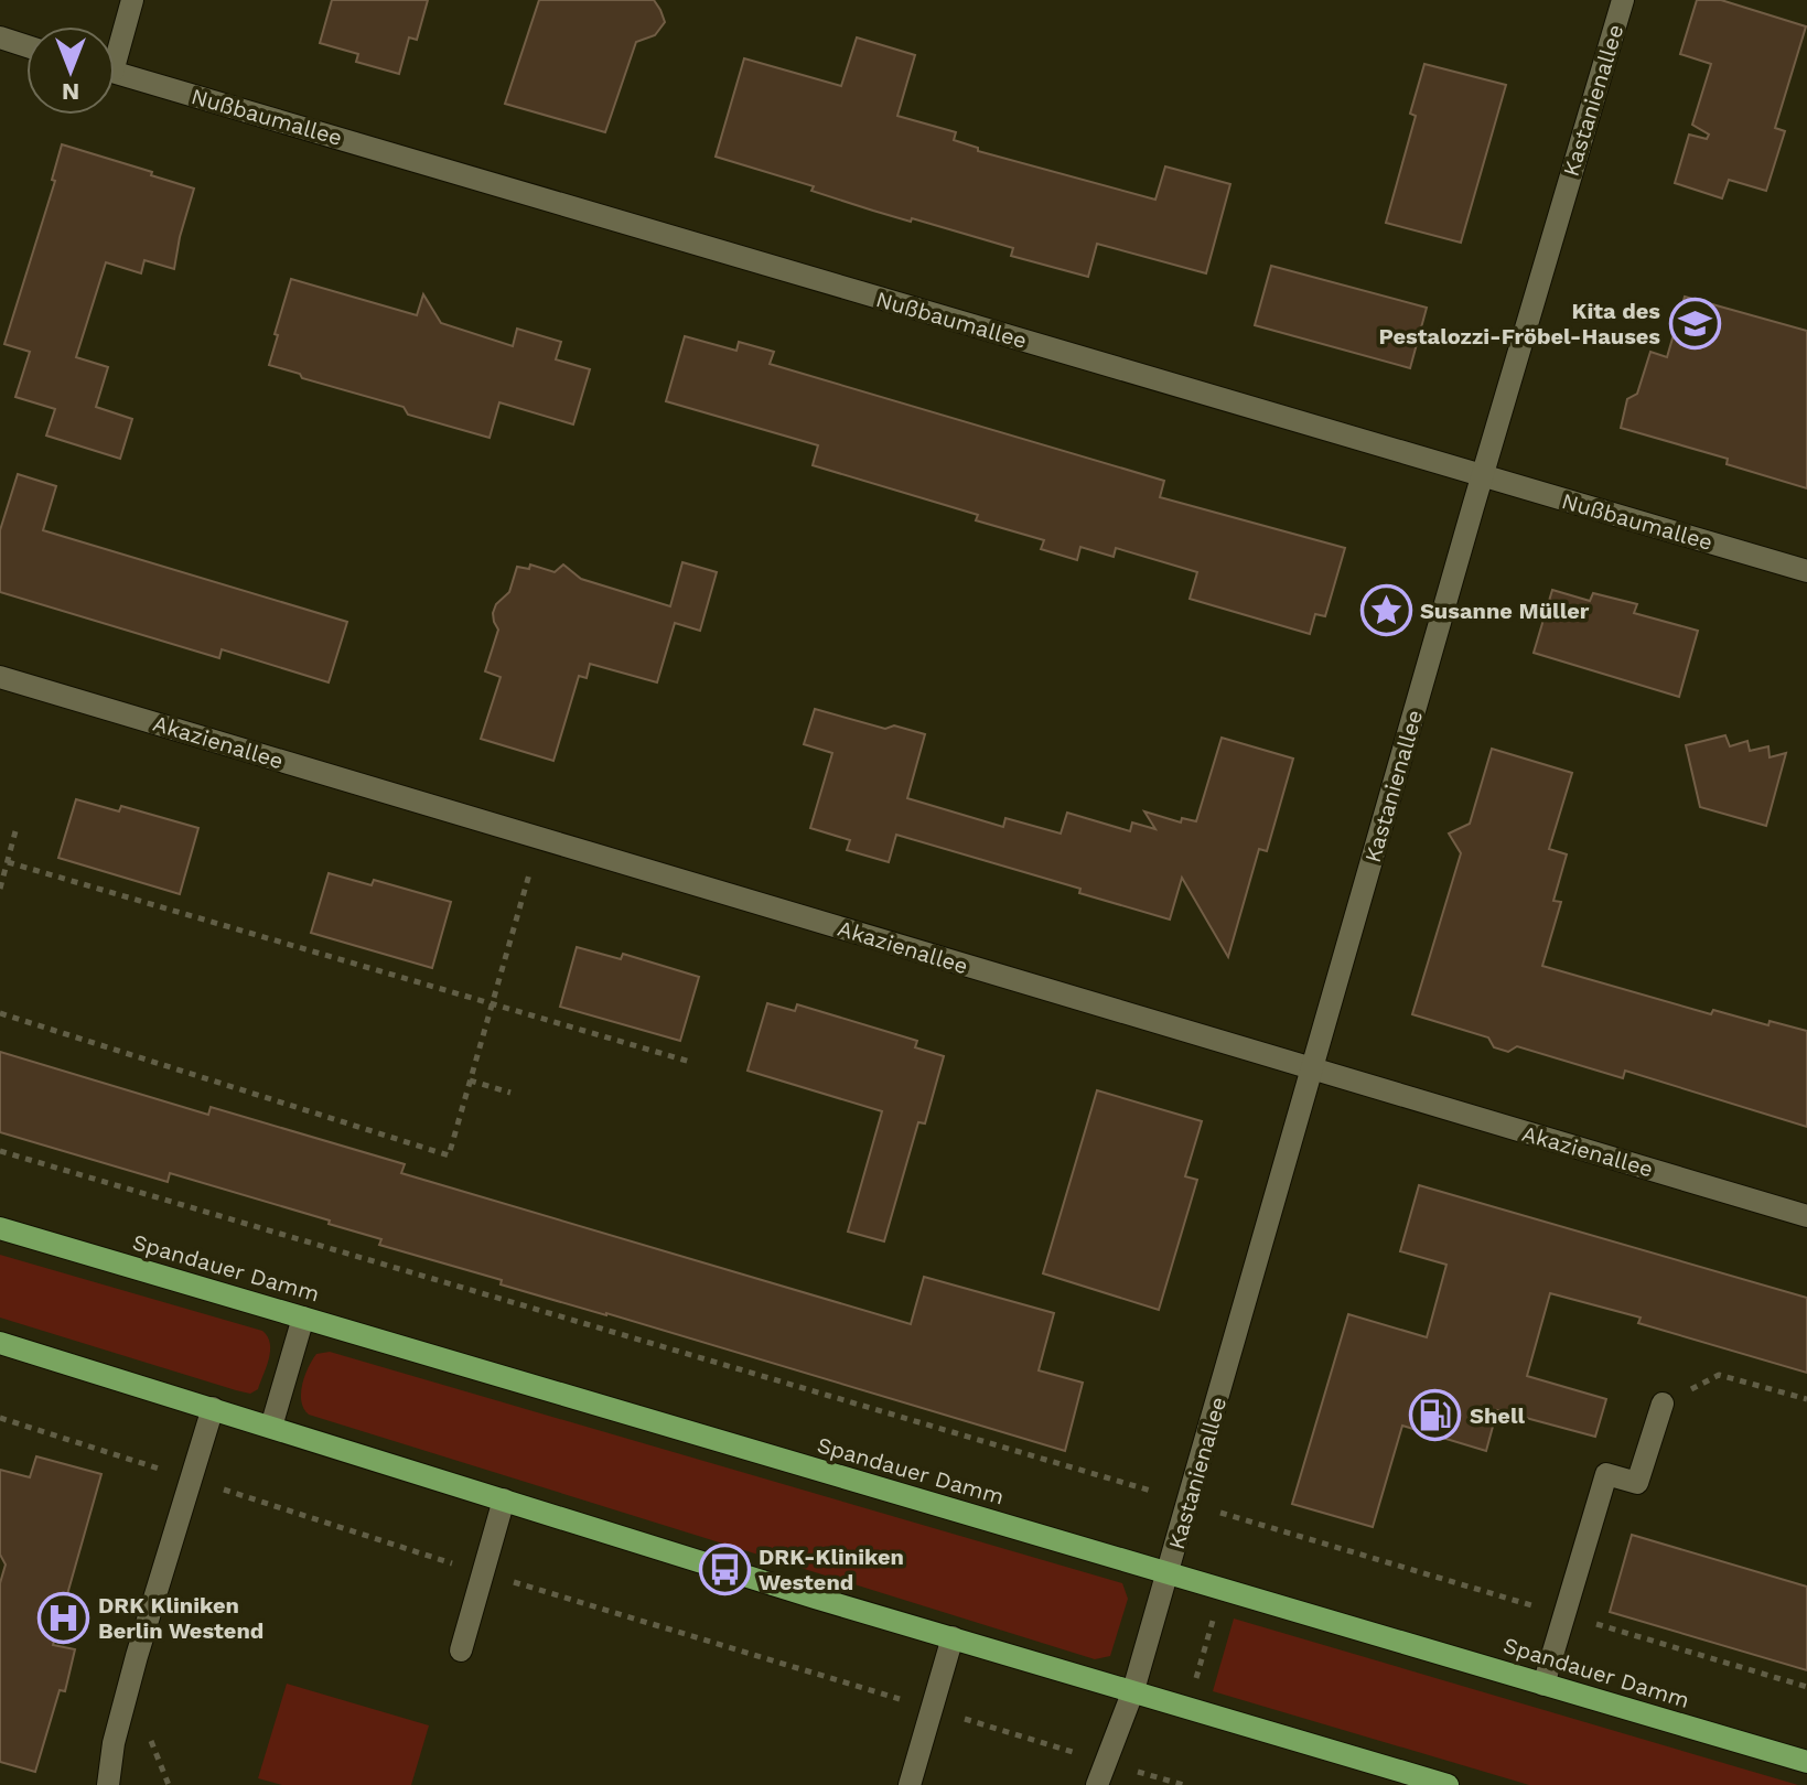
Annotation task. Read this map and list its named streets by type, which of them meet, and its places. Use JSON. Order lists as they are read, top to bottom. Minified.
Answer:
{"streets":{"main road":["Spandauer Damm"],"street":["Kastanienallee","Nußbaumallee","Akazienallee"]},"crossings":[["Kastanienallee","Nußbaumallee"],["Kastanienallee","Akazienallee"],["Kastanienallee","Spandauer Damm"]],"places":{"school or university":["Kita des Pestalozzi-Fröbel-Hauses"],"place":["Susanne Müller"],"fuel station":["Shell"],"bus stop":["DRK-Kliniken Westend"],"hospital":["DRK Kliniken Berlin Westend"]},"north":"bottom"}
